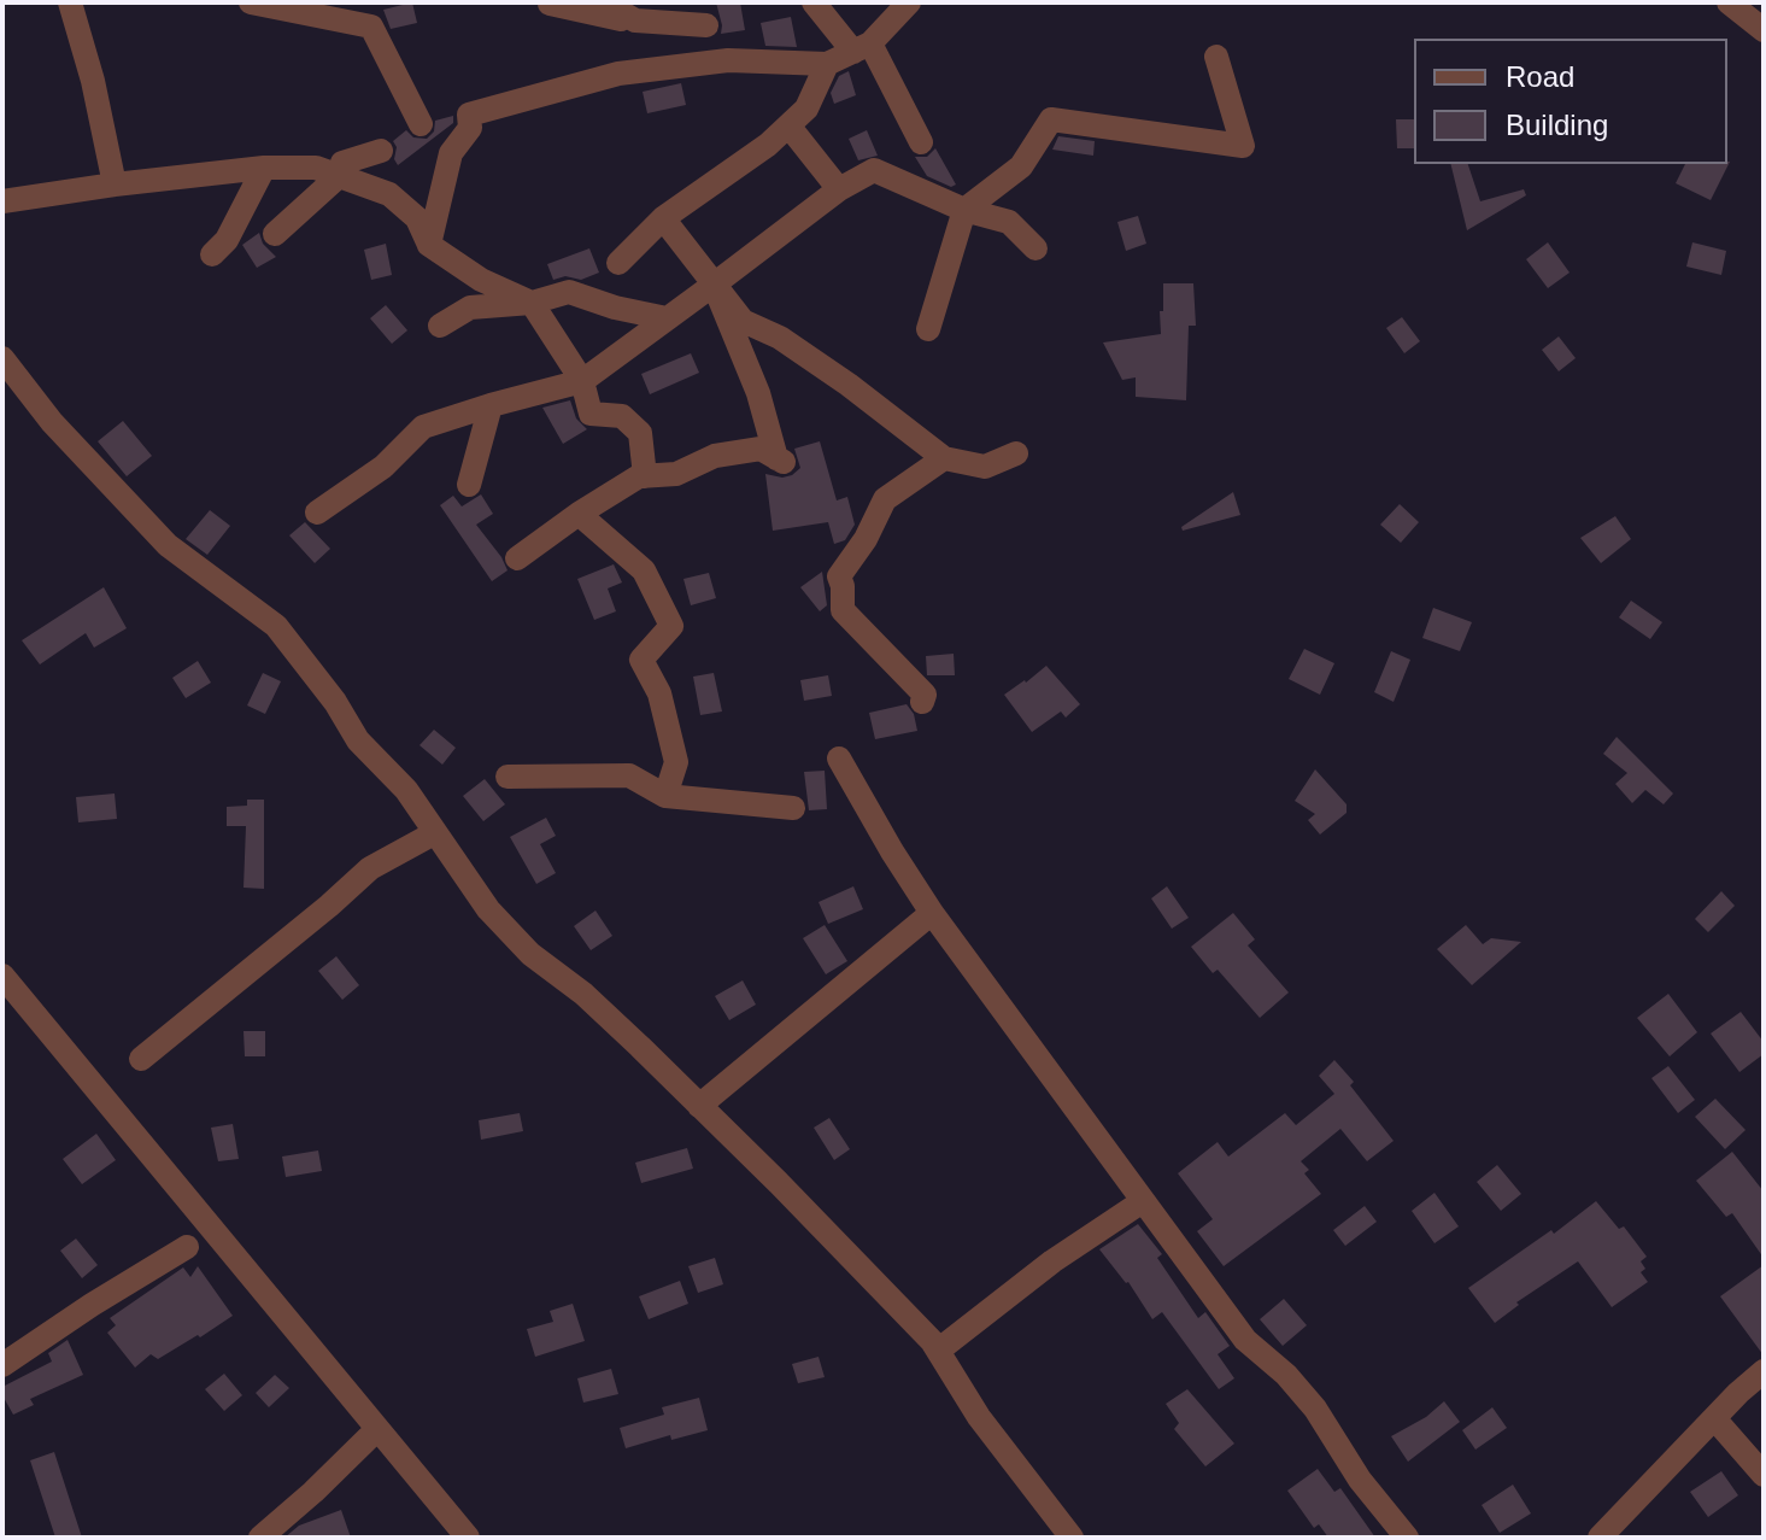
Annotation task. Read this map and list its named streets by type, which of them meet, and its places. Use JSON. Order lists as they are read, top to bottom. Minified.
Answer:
{"legend":["Road","Building"]}
